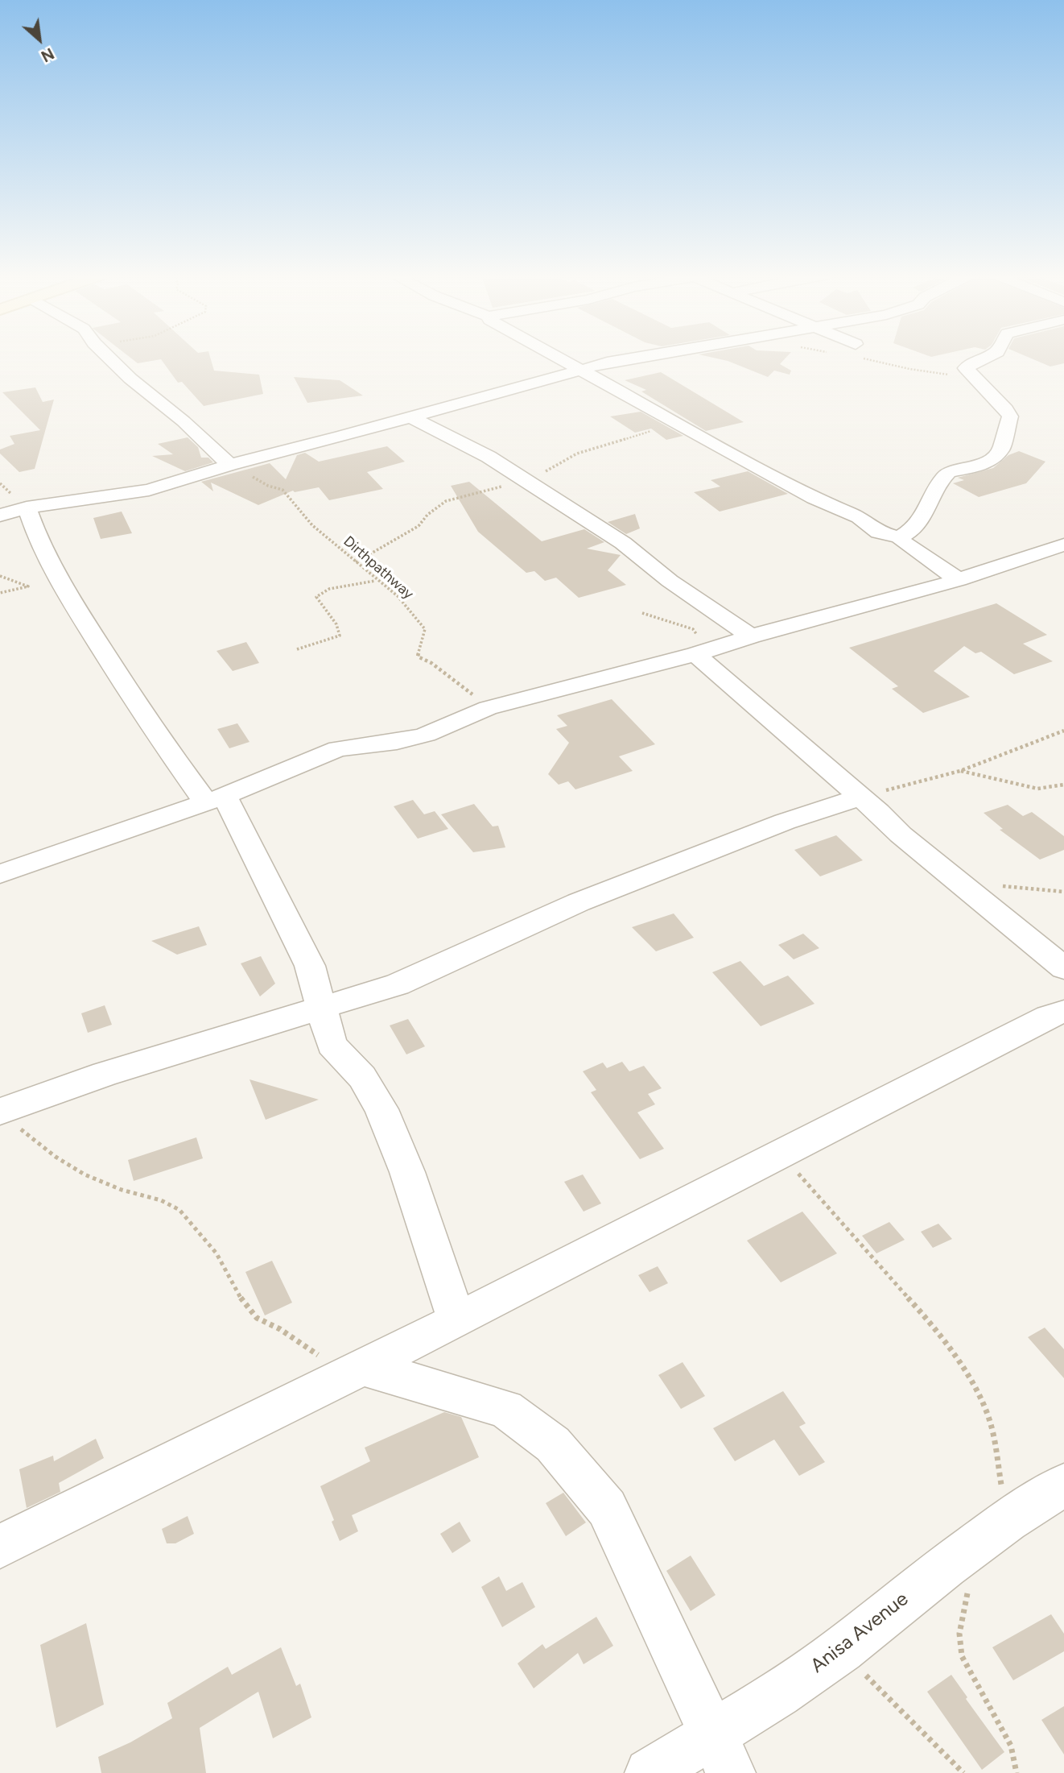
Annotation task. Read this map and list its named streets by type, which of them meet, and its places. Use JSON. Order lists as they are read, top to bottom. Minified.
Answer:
{"streets":{"street":["Anisa Avenue"],"path":["Dirthpathway"]},"north":"bottom right"}
